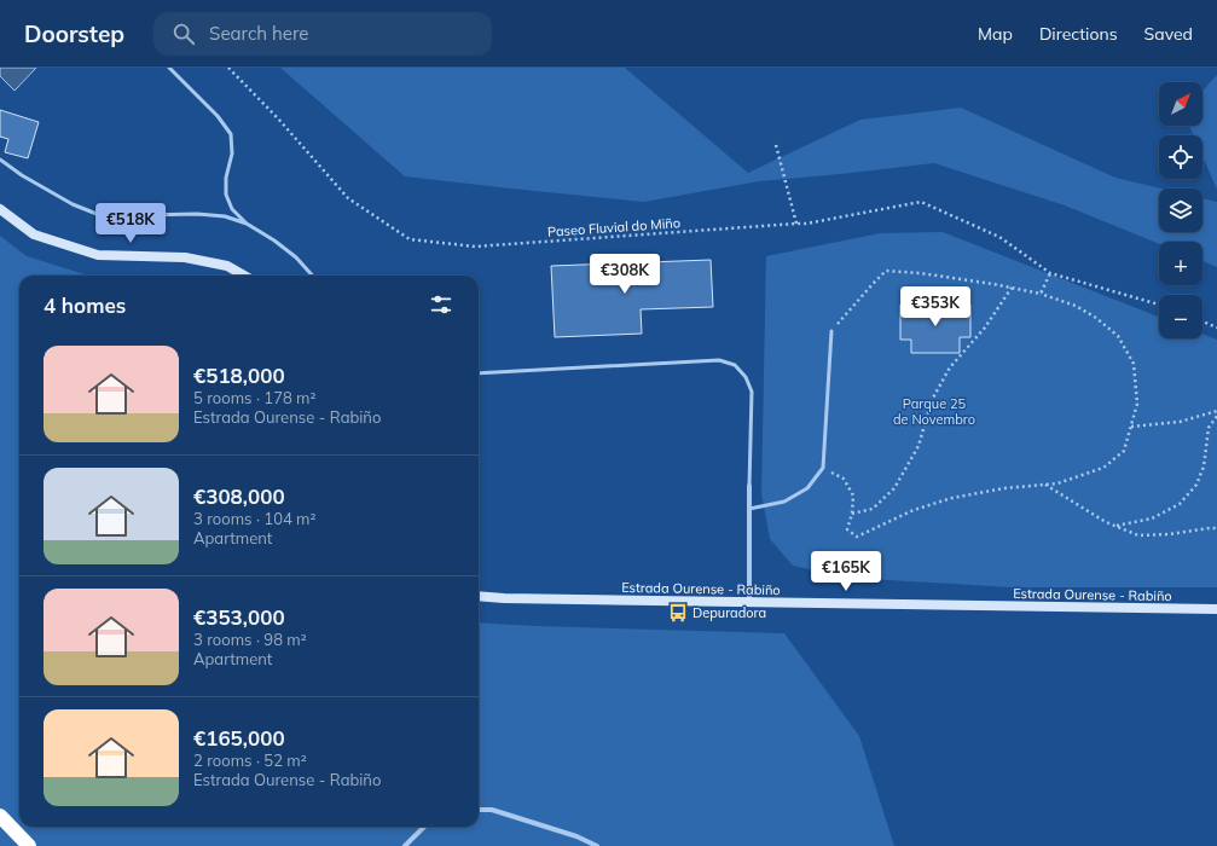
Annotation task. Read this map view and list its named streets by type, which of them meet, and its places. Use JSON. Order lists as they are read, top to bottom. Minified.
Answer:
{"streets":{"main road":["Estrada Ourense - Rabiño"],"path":["Paseo Fluvial do Miño"]},"parks":["Parque 25 de Novembro"],"places":{"bus stop":["Depuradora"]},"north":"top right","page":{"header":"Doorstep","search":"Search here","nav":["Map","Directions","Saved"],"map_buttons":["+","−"],"price":["€518K","€308K","€353K","€165K"],"heading":"4 homes","list":[{"name":"€518,000","note":"5 rooms · 178 m² · Estrada Ourense - Rabiño"},{"name":"€308,000","note":"3 rooms · 104 m² · Apartment"},{"name":"€353,000","note":"3 rooms · 98 m² · Apartment"},{"name":"€165,000","note":"2 rooms · 52 m² · Estrada Ourense - Rabiño"}]}}
